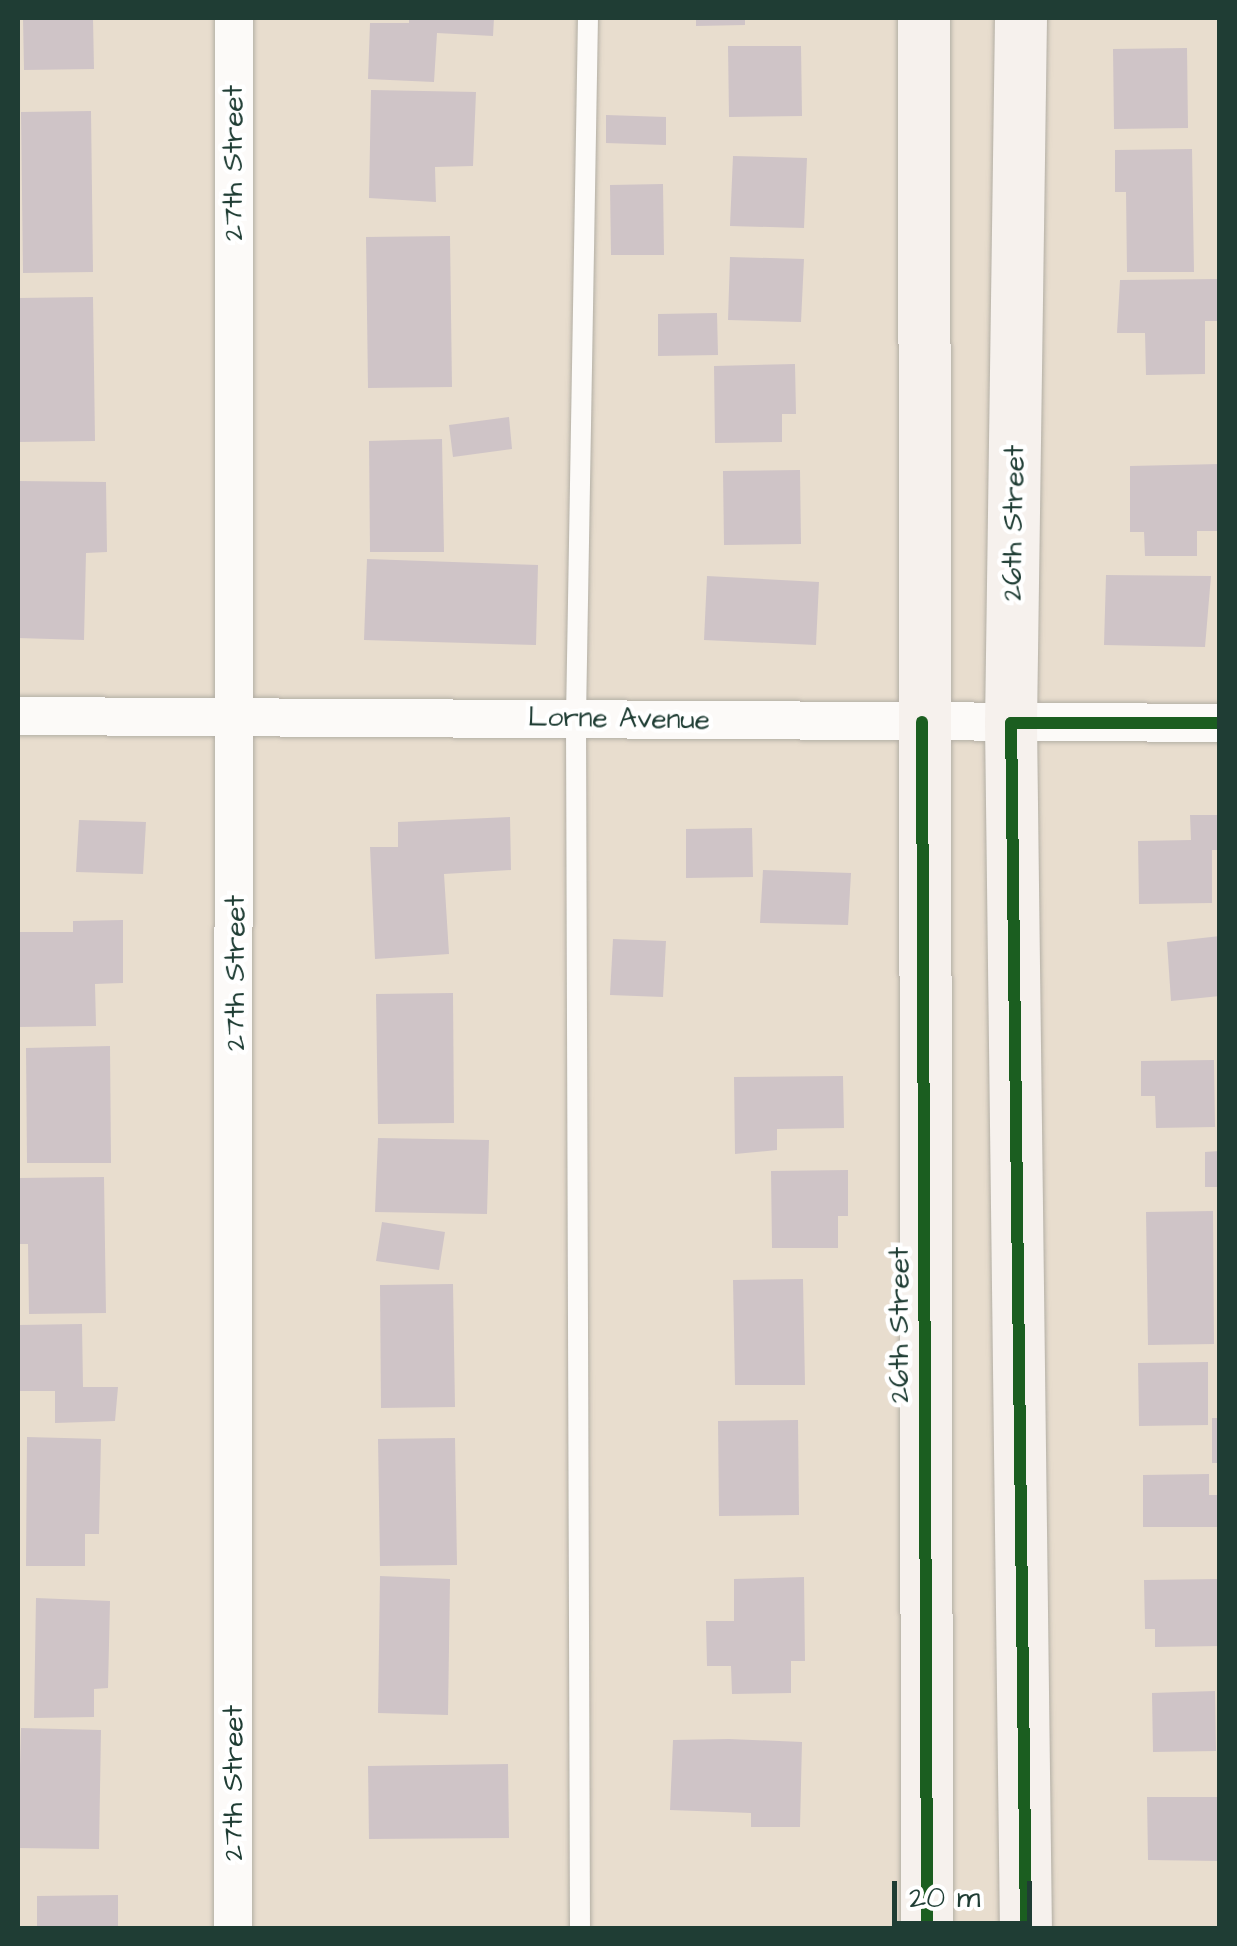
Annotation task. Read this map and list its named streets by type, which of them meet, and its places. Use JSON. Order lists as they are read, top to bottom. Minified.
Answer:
{"streets":{"street":["27th Street","26th Street","Lorne Avenue"]},"crossings":[["27th Street","Lorne Avenue"],["26th Street","Lorne Avenue"]],"scale_bar":"20 m"}
